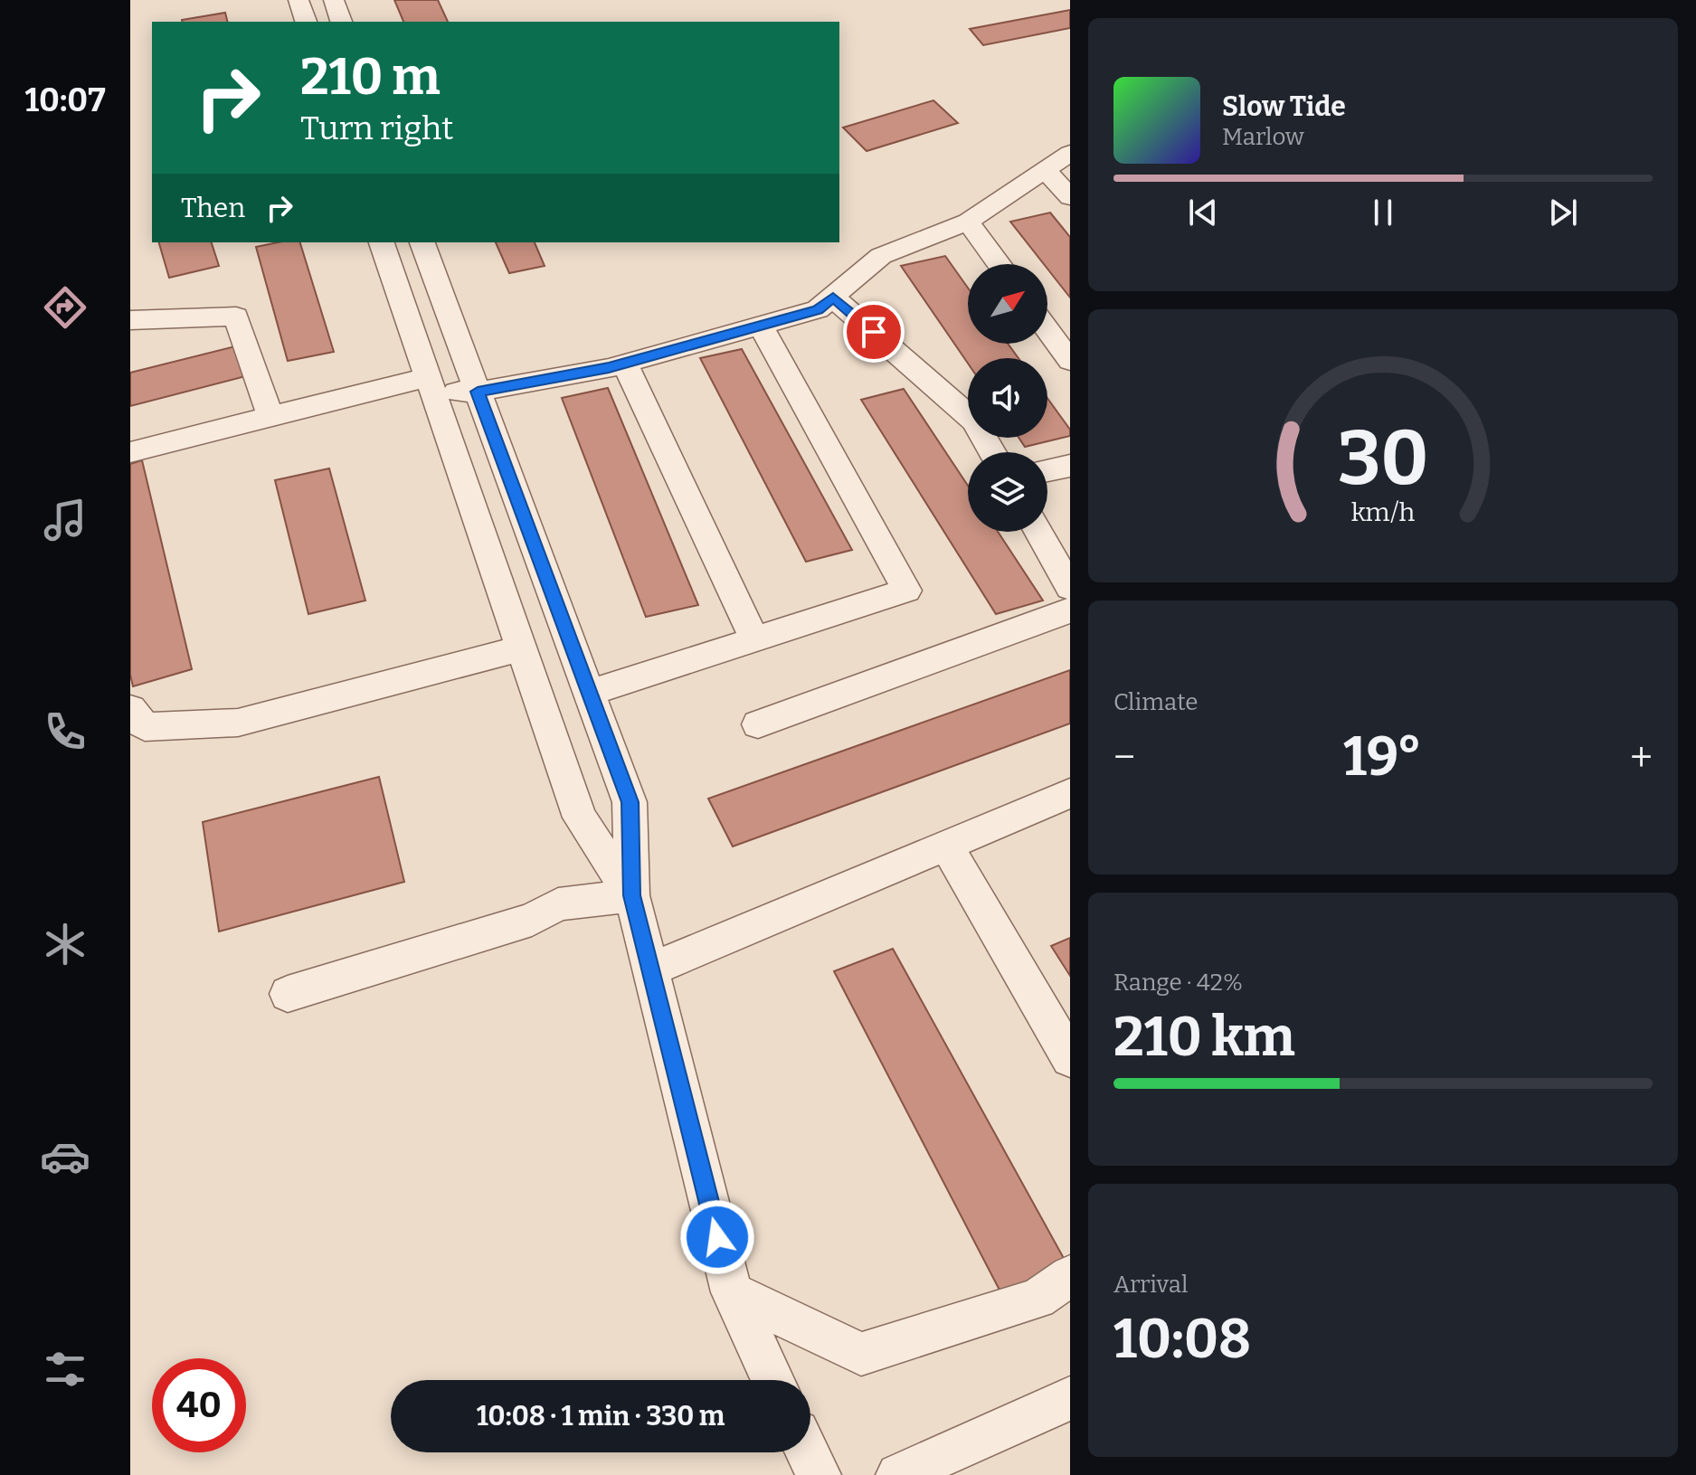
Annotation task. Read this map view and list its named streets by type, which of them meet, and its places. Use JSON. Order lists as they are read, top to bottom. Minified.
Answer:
{"north":"top right","page":{"tabs":"10:07","turn":["210 m","Turn right"],"song":["Slow Tide","Marlow"],"then":"Then","tile":["Climate",["Range · 42%","210 km"],["Arrival","10:08"]],"heat":["−","19°","+"],"limit":"40","trip":"10:08 · 1 min · 330 m","gauge":["30","km/h"]}}
